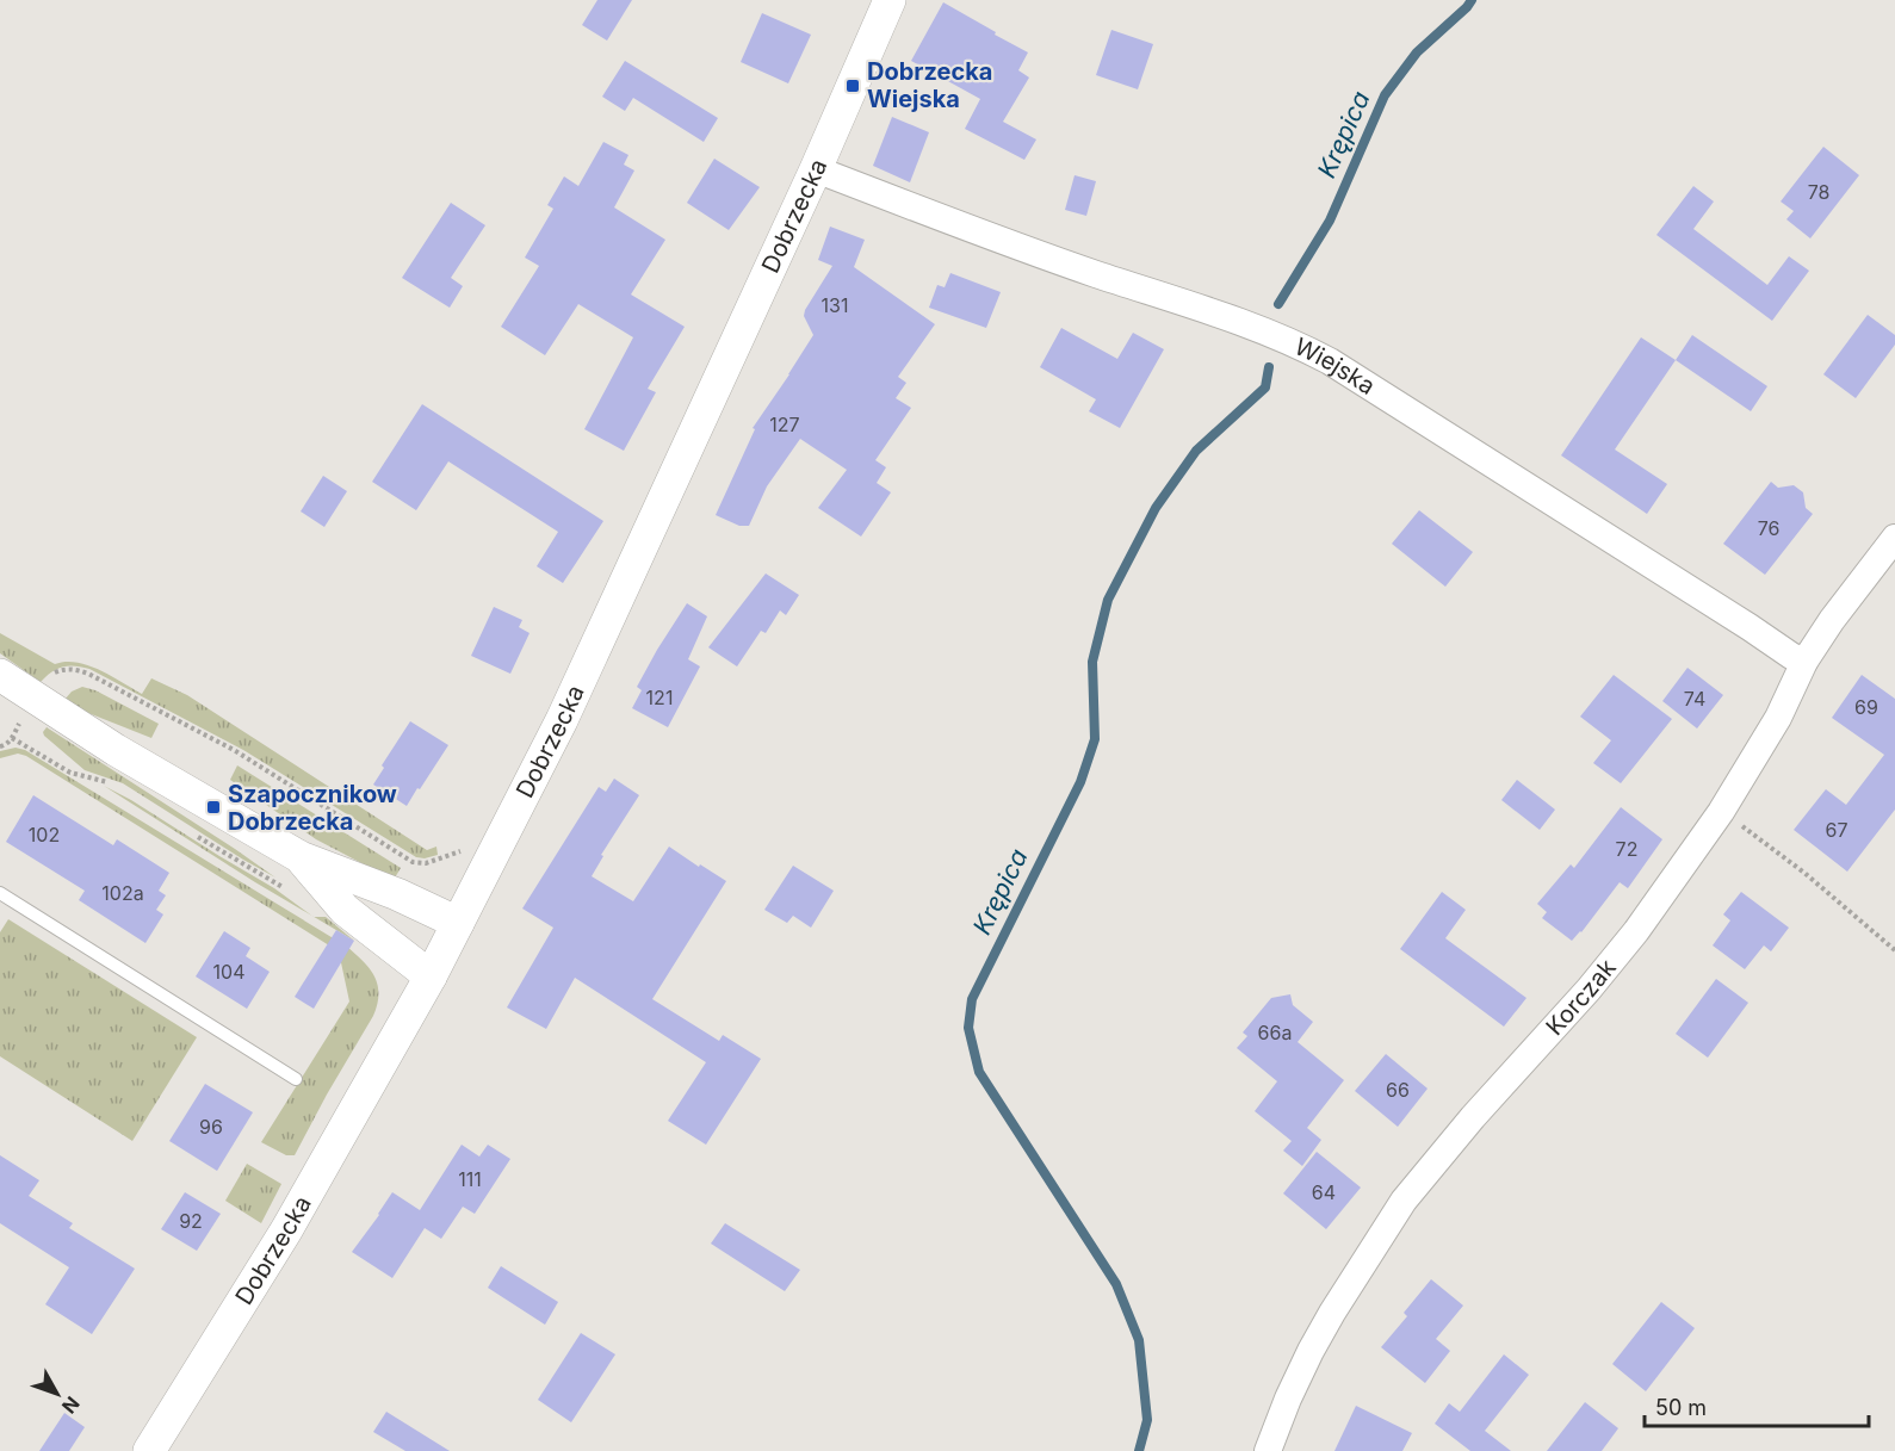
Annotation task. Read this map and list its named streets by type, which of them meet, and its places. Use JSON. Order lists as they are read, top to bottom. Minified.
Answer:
{"streets":{"street":["Dobrzecka","Wiejska","Korczak"]},"crossings":[["Dobrzecka","Wiejska"],["Wiejska","Korczak"]],"water":["Krępica"],"places":{"transit":["Dobrzecka Wiejska","Szapocznikow Dobrzecka"]},"house_numbers":["78","131","127","76","121","74","69","67","102","72","102a","104","66a","66","96","111","64","92"],"scale_bar":"50 m","north":"bottom right"}
